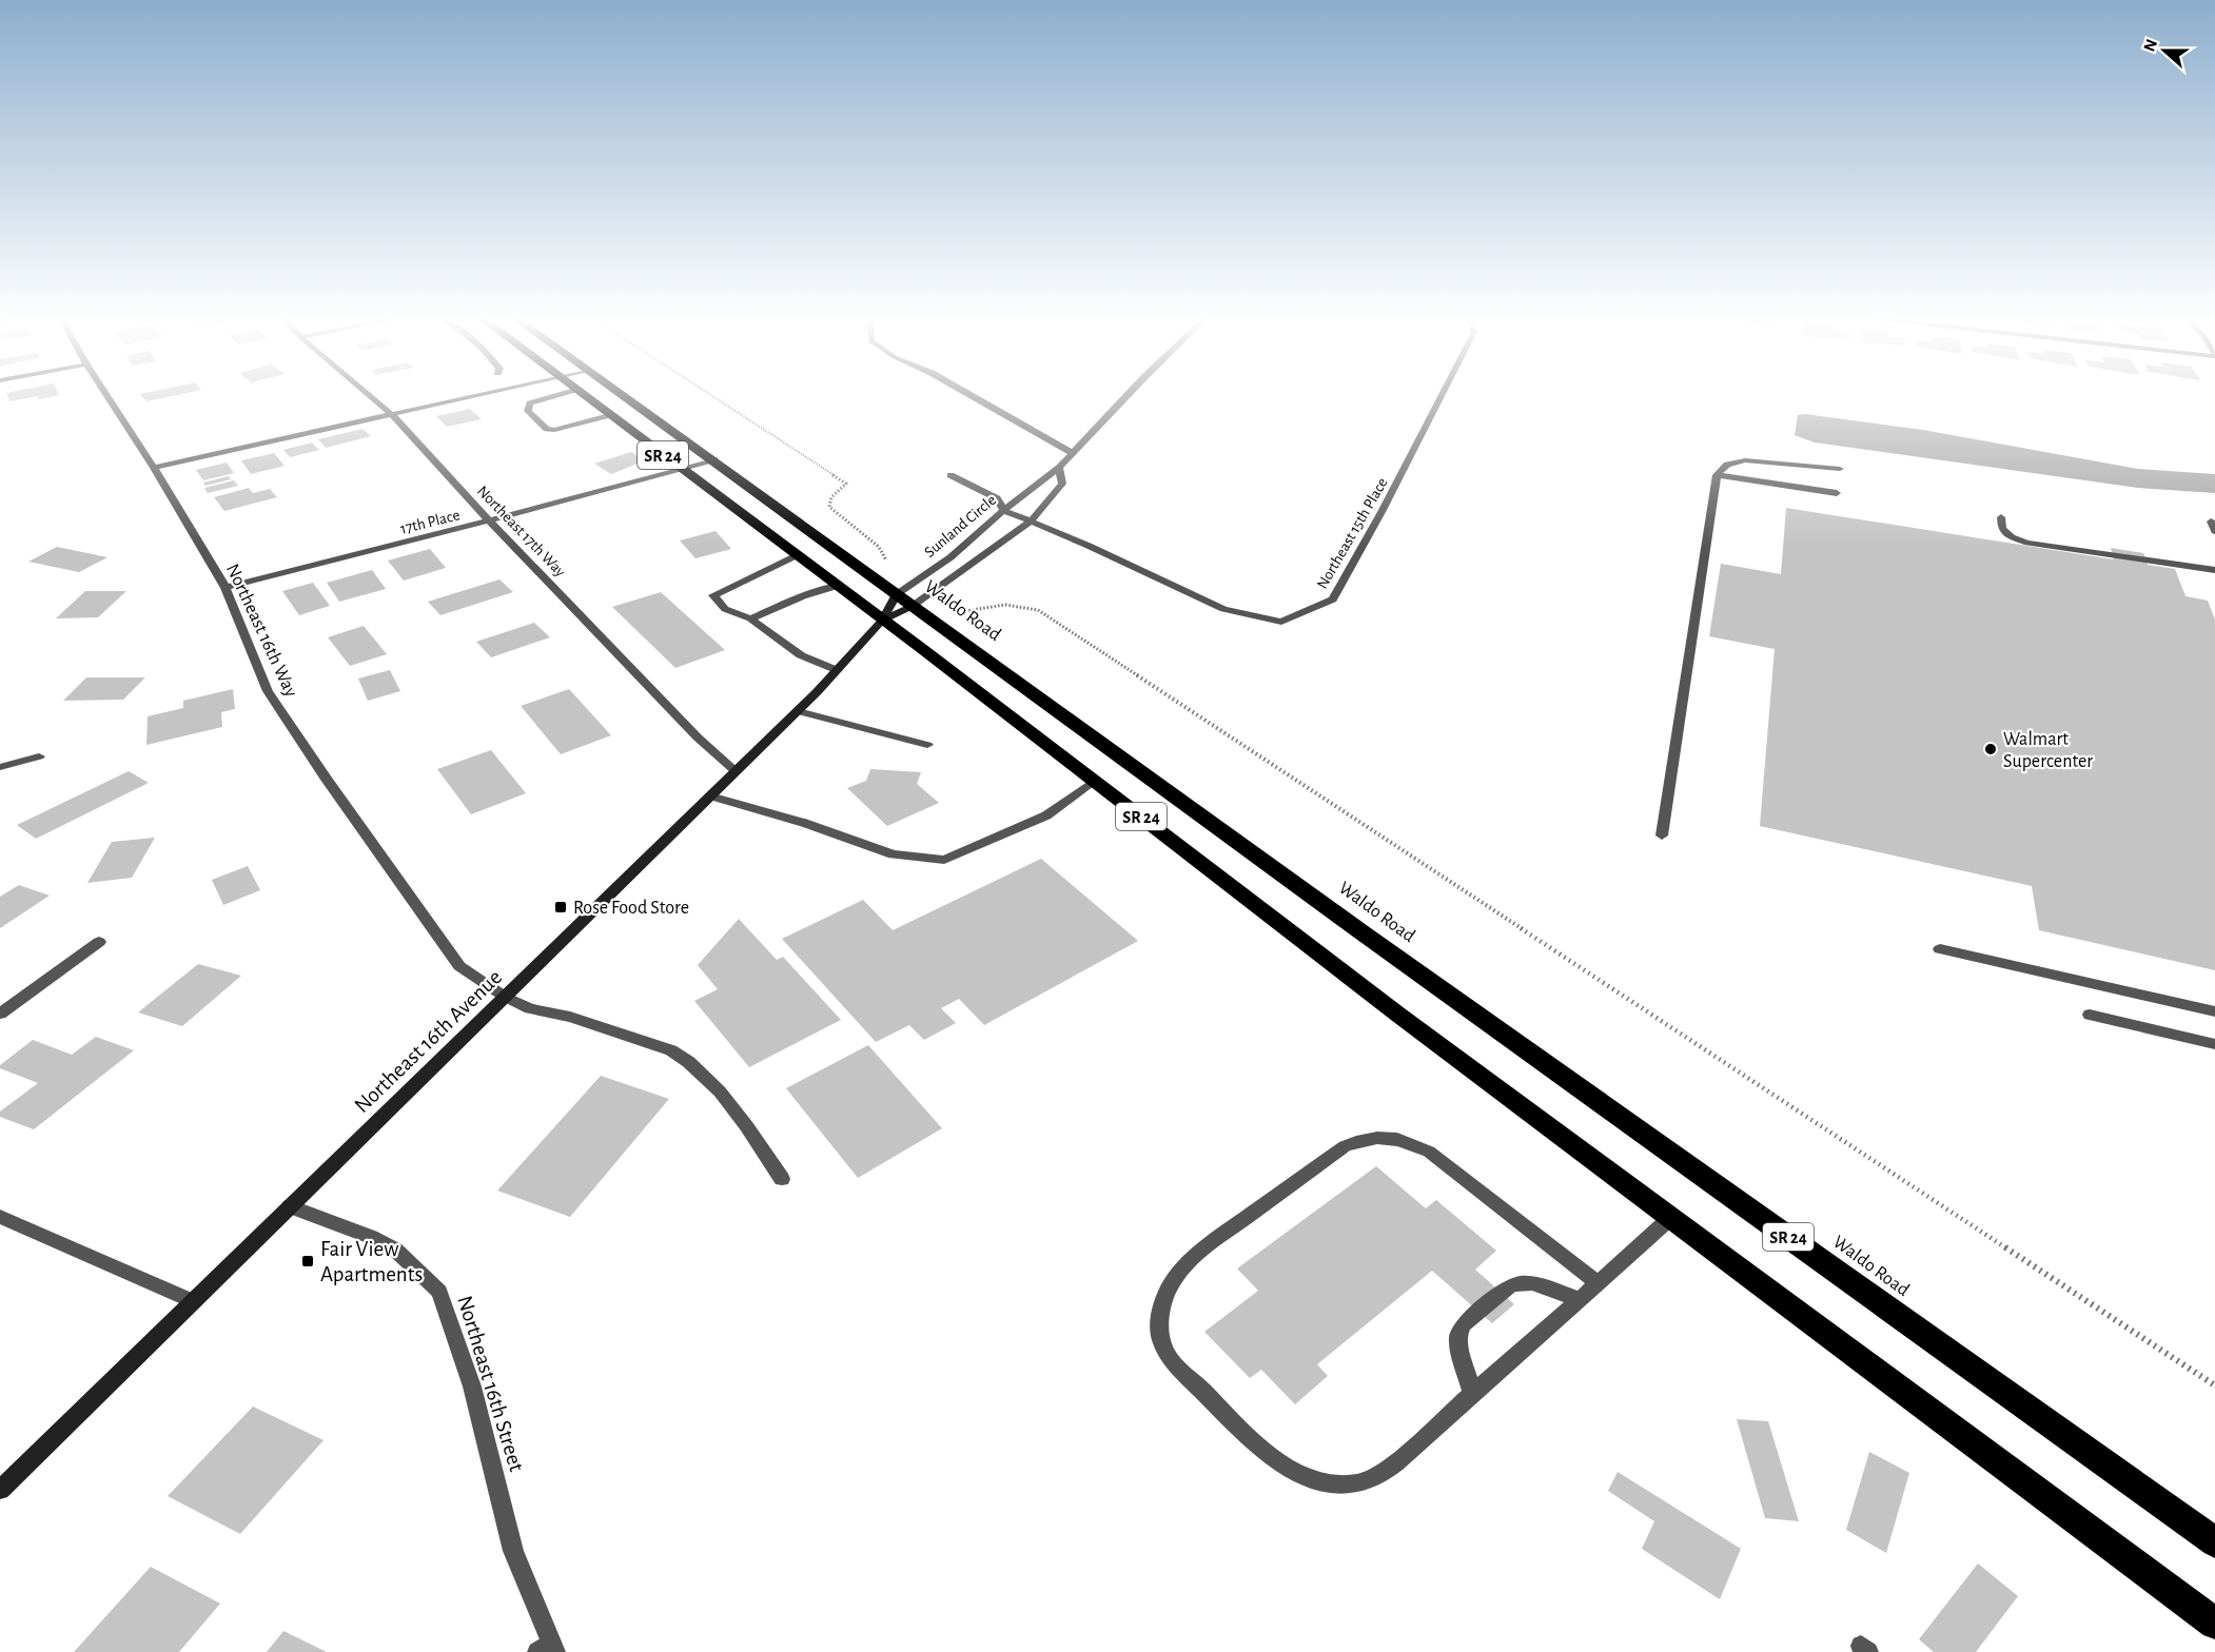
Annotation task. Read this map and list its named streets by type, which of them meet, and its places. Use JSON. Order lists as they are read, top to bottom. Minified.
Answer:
{"streets":{"highway":["SR 24","Waldo Road"],"street":["17th Place","Sunland Circle","Northeast 17th Way","Northeast 15th Place","Northeast 16th Way","Northeast 16th Avenue","Northeast 16th Street"]},"crossings":[["SR 24","17th Place"],["SR 24","Sunland Circle"],["SR 24","Northeast 16th Avenue"],["17th Place","Northeast 17th Way"],["17th Place","Waldo Road"],["17th Place","Northeast 16th Way"],["Sunland Circle","Northeast 15th Place"],["Sunland Circle","Waldo Road"],["Sunland Circle","Northeast 16th Avenue"],["Northeast 17th Way","Northeast 16th Avenue"],["Northeast 16th Way","Northeast 16th Avenue"],["Northeast 16th Avenue","Northeast 16th Street"]],"places":{"other":["Walmart Supercenter"],"transit":["Rose Food Store","Fair View Apartments"]},"north":"left"}
